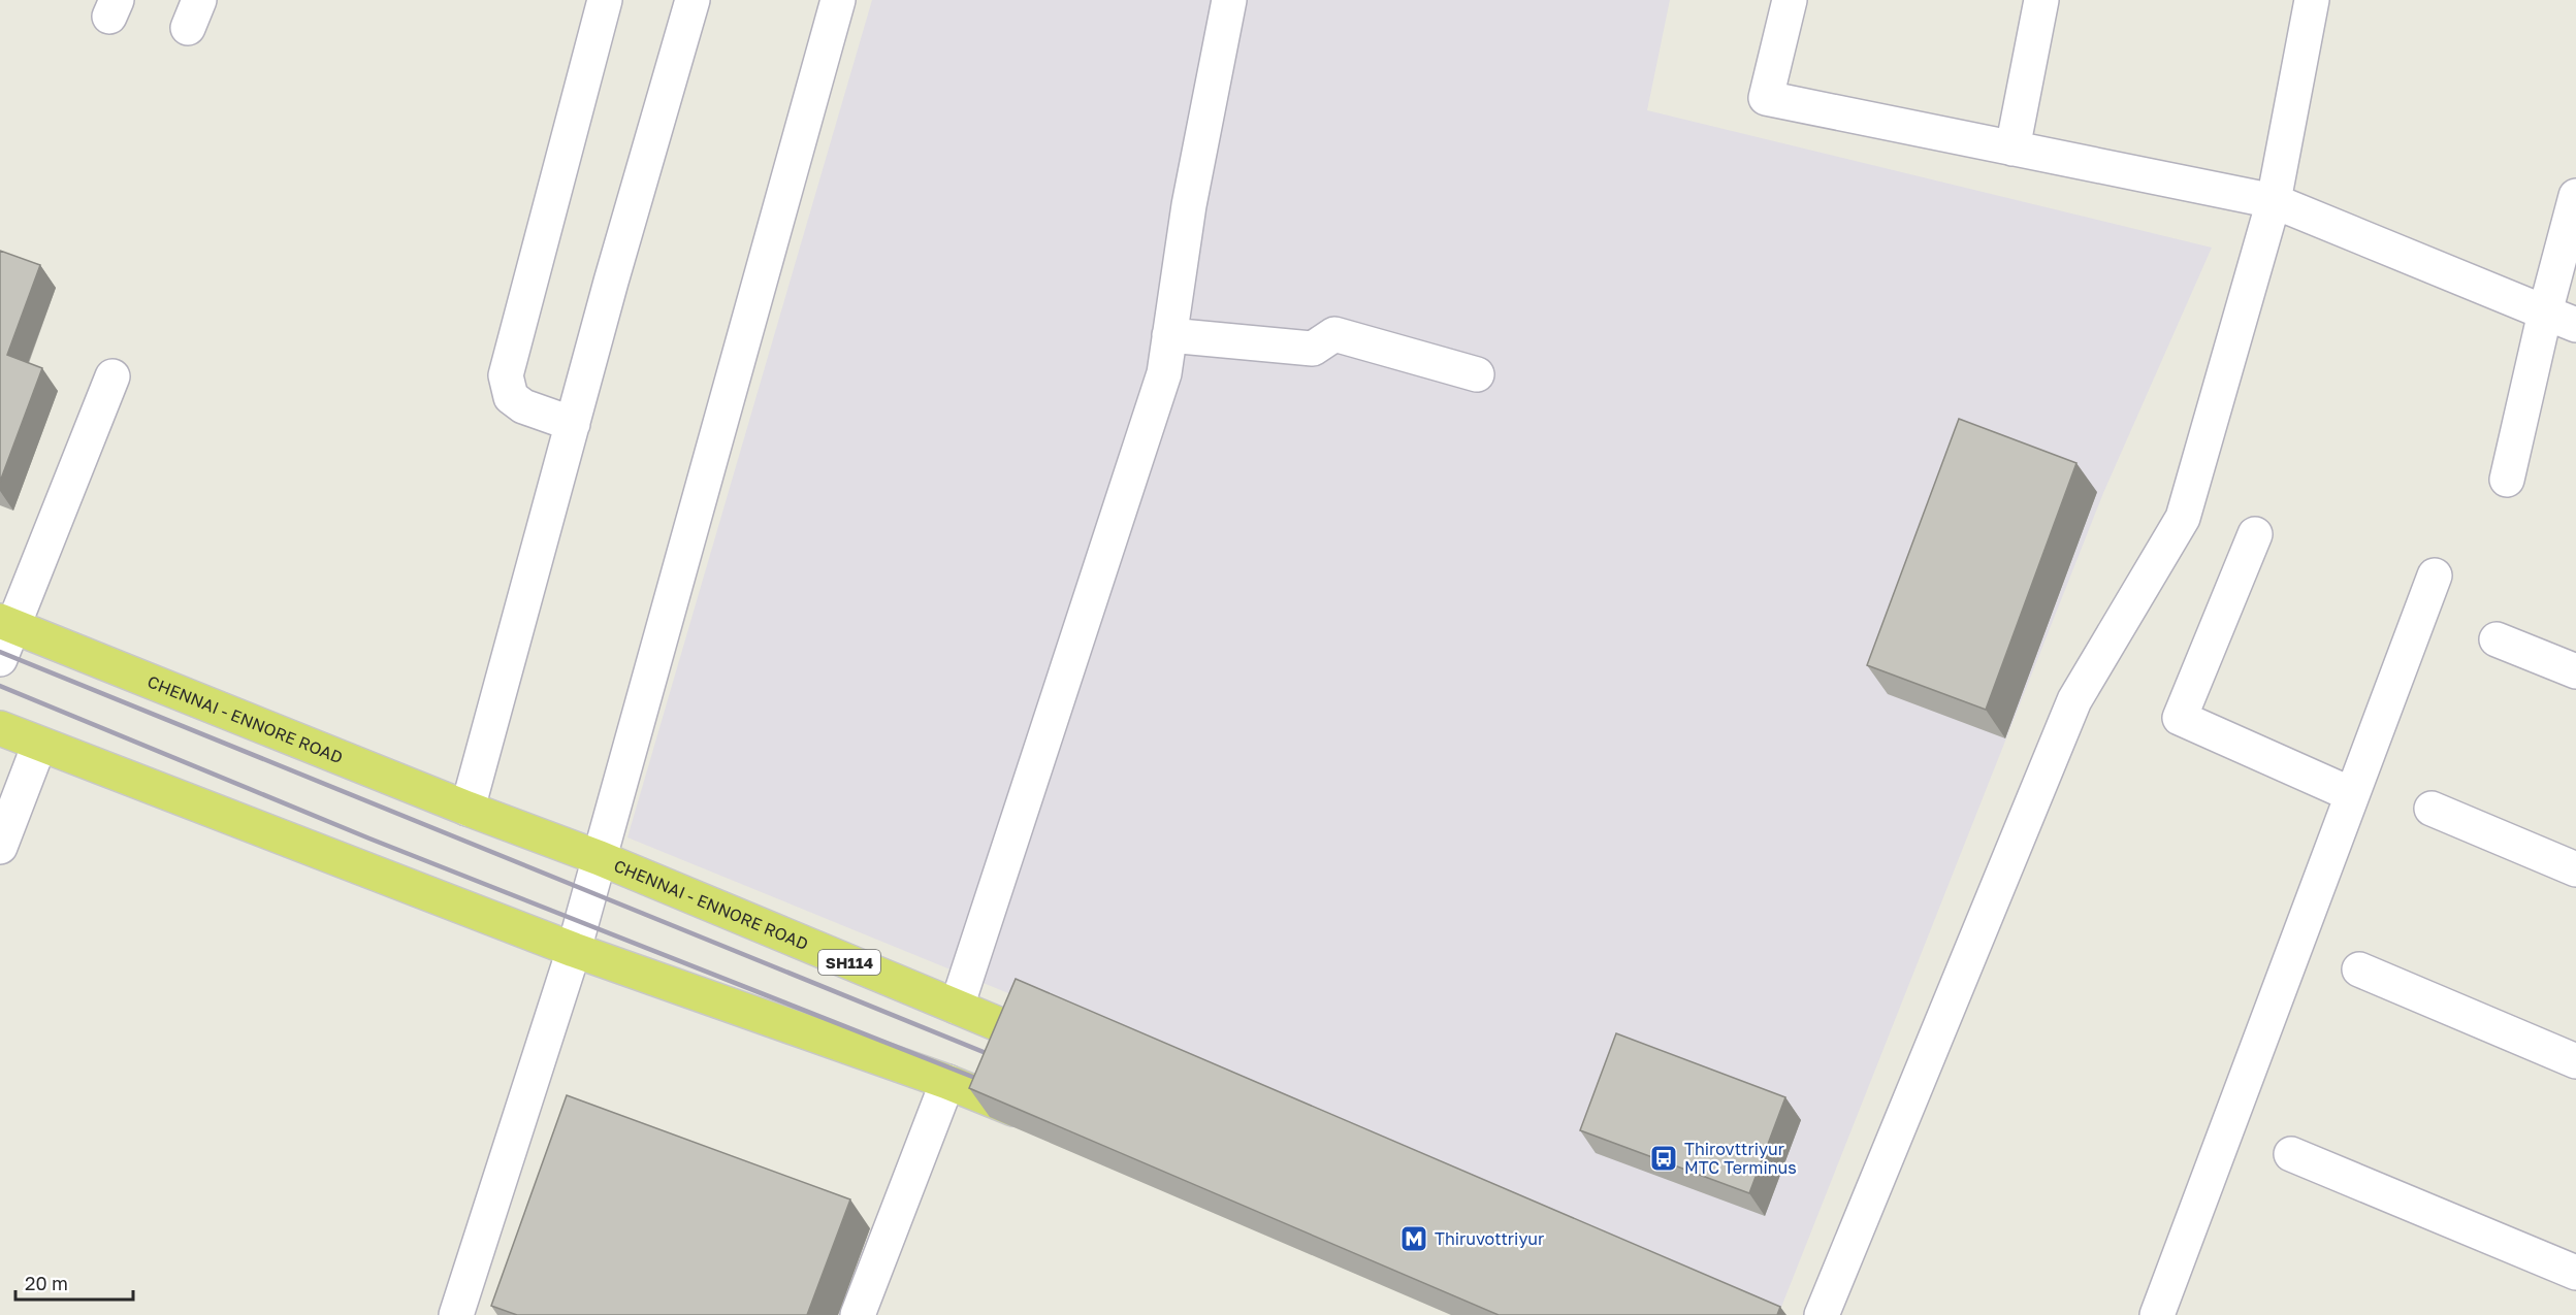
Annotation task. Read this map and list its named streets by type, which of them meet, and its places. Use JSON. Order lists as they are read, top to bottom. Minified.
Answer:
{"streets":{"main road":["CHENNAI - ENNORE ROAD","SH114"]},"places":{"bus stop":["Thirovttriyur MTC Terminus"],"metro station":["Thiruvottriyur"]},"scale_bar":"20 m"}
